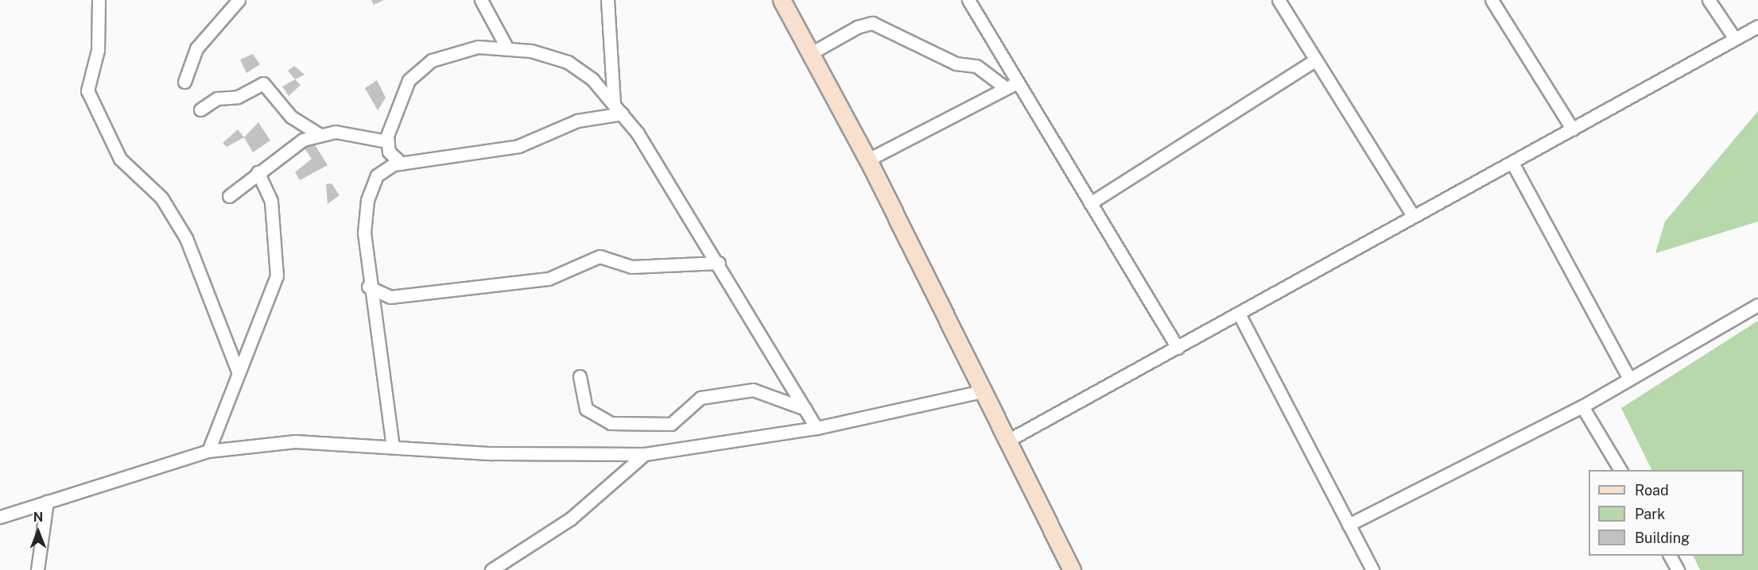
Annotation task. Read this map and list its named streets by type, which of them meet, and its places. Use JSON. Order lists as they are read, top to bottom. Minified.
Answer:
{"legend":["Road","Park","Building"],"north":"top"}
